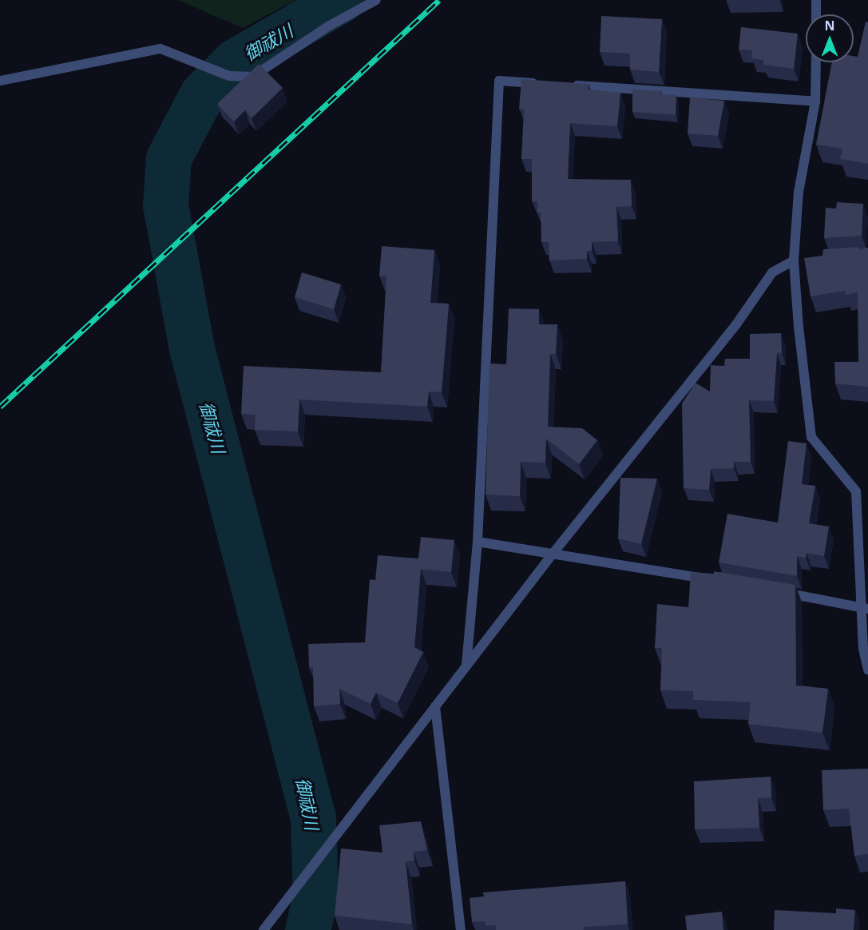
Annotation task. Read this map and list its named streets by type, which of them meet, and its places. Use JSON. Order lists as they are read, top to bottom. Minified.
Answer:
{"water":["御祓川"],"north":"top"}
